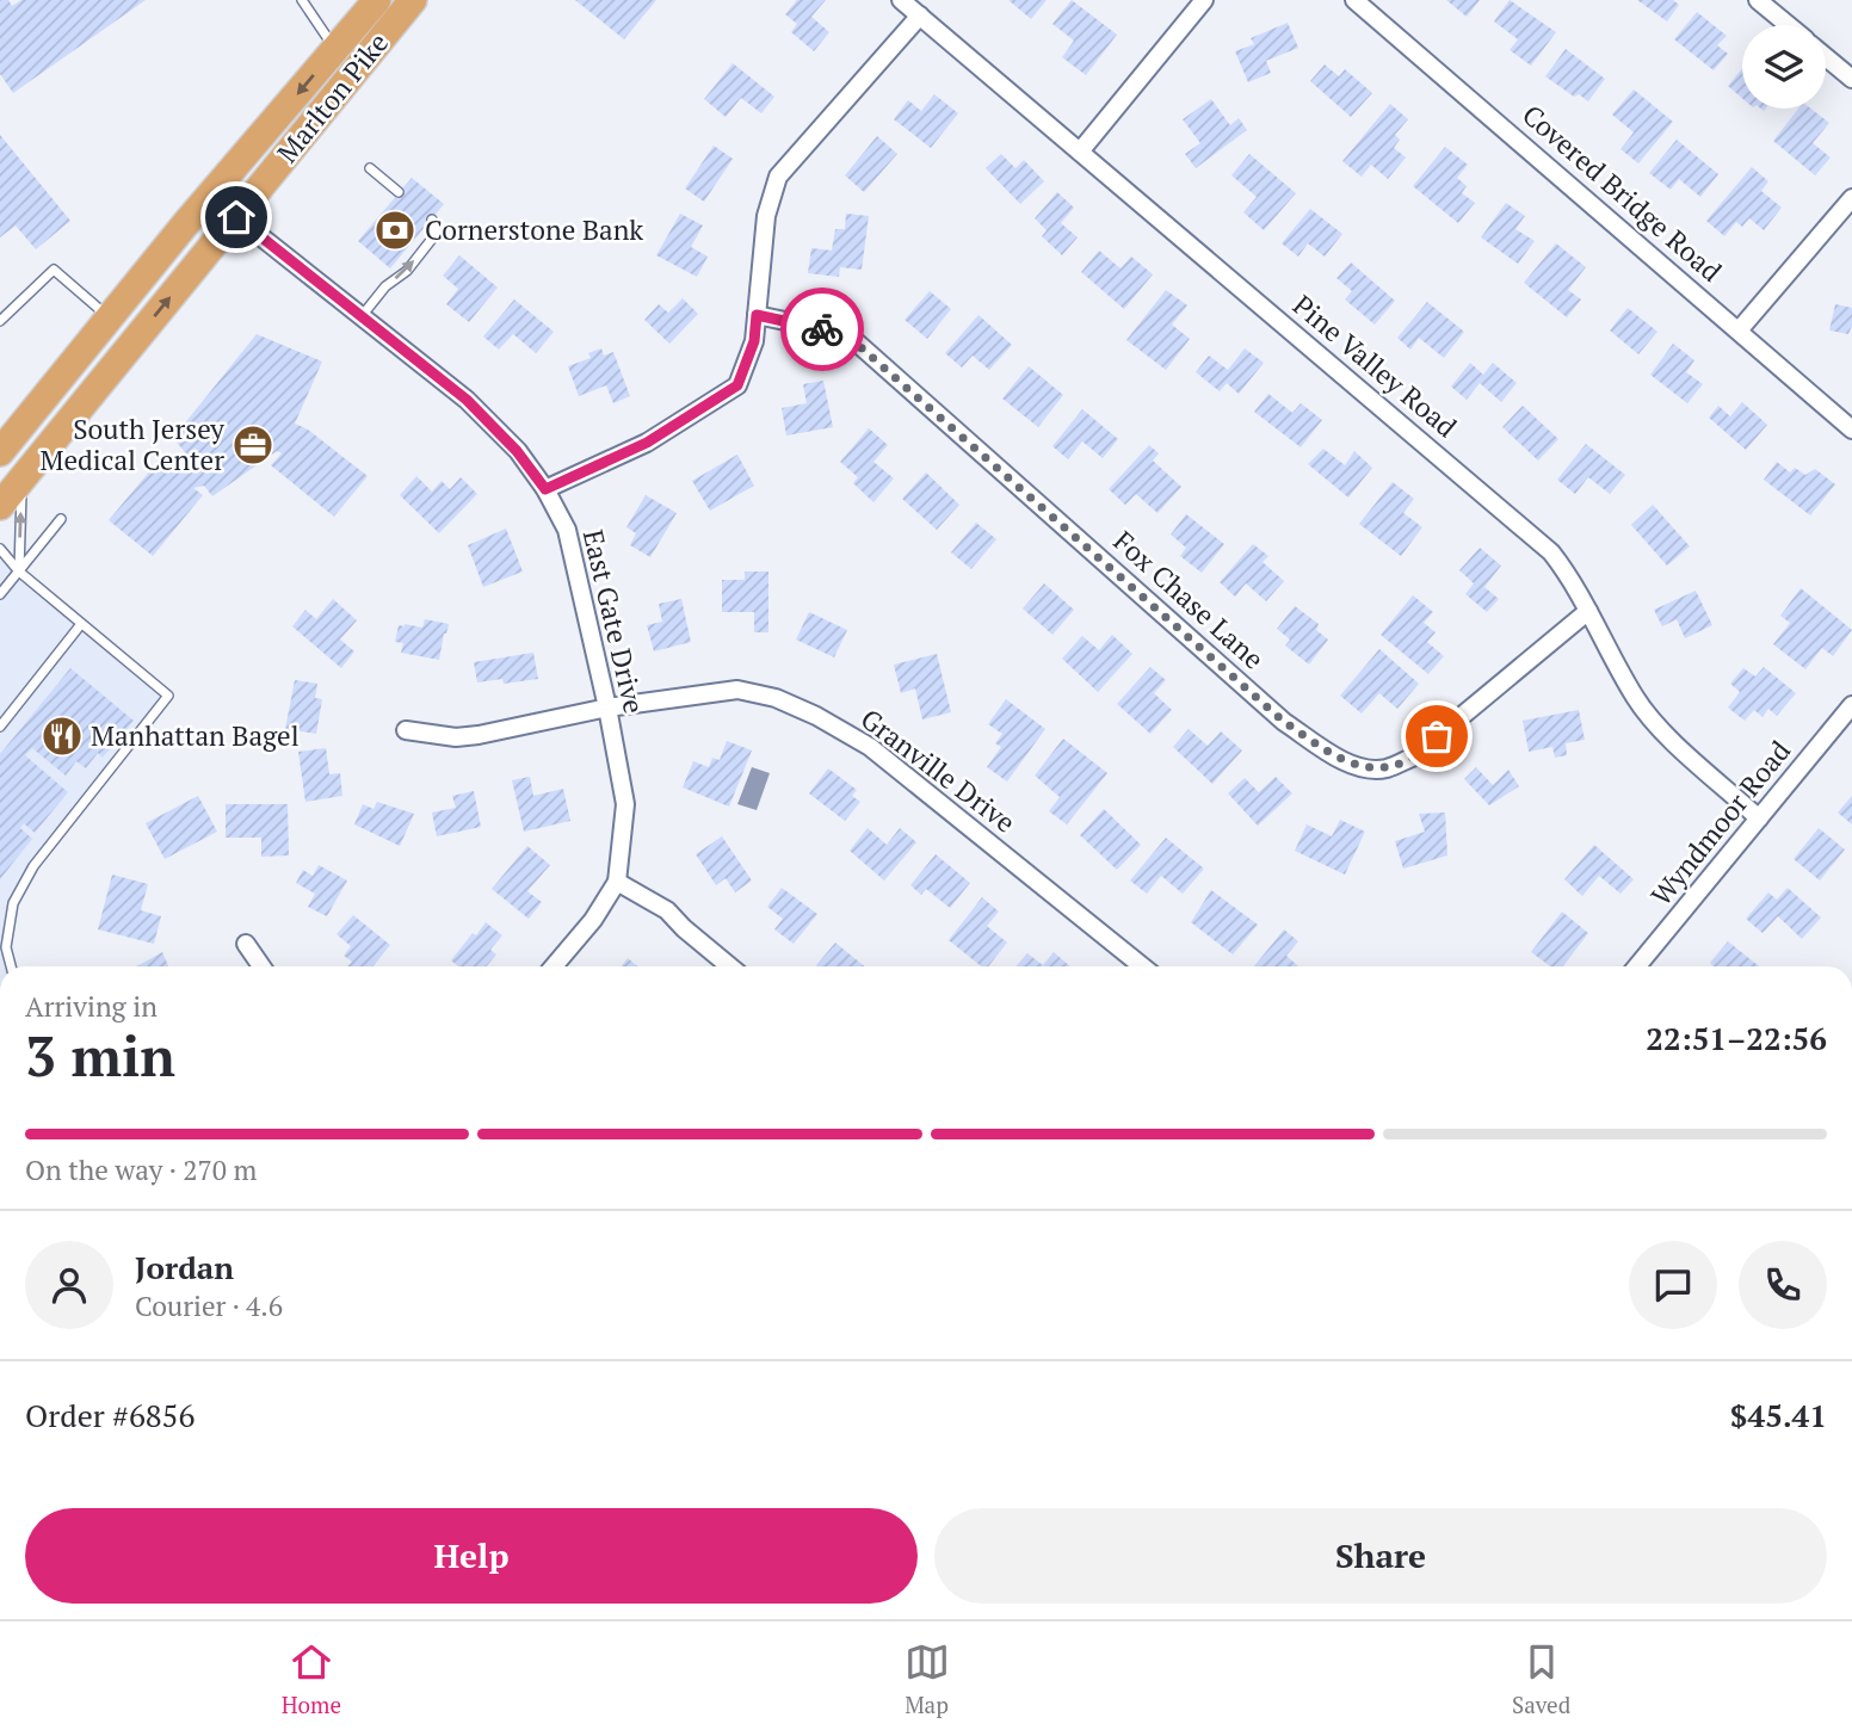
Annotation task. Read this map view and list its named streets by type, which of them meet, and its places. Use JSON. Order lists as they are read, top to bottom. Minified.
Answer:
{"streets":{"highway":["Marlton Pike"],"street":["Covered Bridge Road","Pine Valley Road","Fox Chase Lane","East Gate Drive","Granville Drive","Wyndmoor Road"]},"crossings":[["Marlton Pike","East Gate Drive"],["Pine Valley Road","Fox Chase Lane"],["Pine Valley Road","Wyndmoor Road"],["East Gate Drive","Granville Drive"]],"places":{"bank":["Cornerstone Bank"],"office":["South Jersey Medical Center"],"restaurant":["Manhattan Bagel"]},"page":{"heading":["3 min","Arriving in","22:51–22:56"],"panel":["Jordan","Courier · 4.6","Order #6856","$45.41"],"bar":"On the way · 270 m","buttons":["Help","Share"],"tabs":["Home","Map","Saved"]}}
